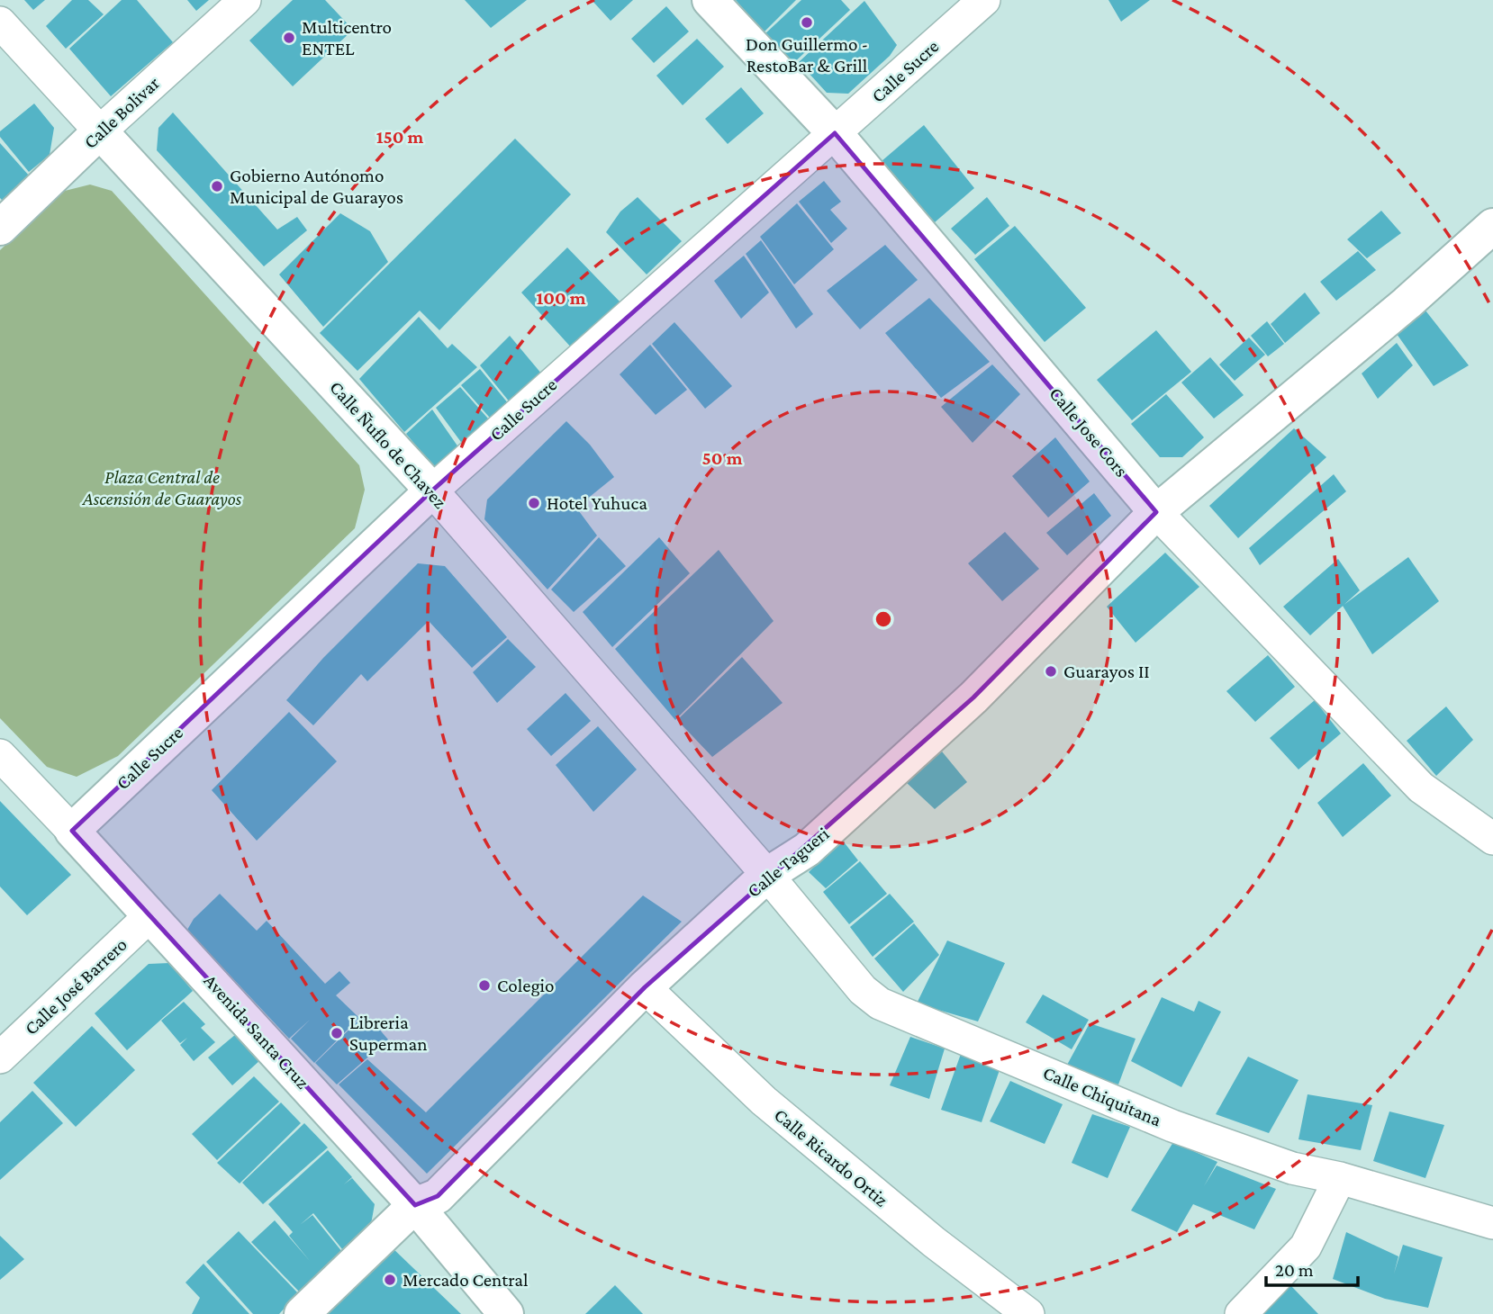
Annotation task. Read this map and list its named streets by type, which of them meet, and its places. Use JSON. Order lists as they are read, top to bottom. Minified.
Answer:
{"streets":{"main road":["Calle Sucre","Calle Bolivar","Calle Jose Cors","Calle Ñuflo de Chavez","Calle Tagueri","Avenida Santa Cruz"],"street":["Calle José Barrero","Calle Chiquitana","Calle Ricardo Ortiz"]},"crossings":[["Calle Sucre","Calle Jose Cors"],["Calle Sucre","Calle Ñuflo de Chavez"],["Calle Sucre","Avenida Santa Cruz"],["Calle Bolivar","Calle Ñuflo de Chavez"],["Calle Jose Cors","Calle Tagueri"],["Calle Ñuflo de Chavez","Calle Tagueri"],["Calle Ñuflo de Chavez","Calle Chiquitana"],["Calle Tagueri","Avenida Santa Cruz"],["Calle Tagueri","Calle Chiquitana"],["Calle Tagueri","Calle Ricardo Ortiz"],["Calle José Barrero","Avenida Santa Cruz"]],"parks":["Plaza Central de Ascensión de Guarayos"],"places":["Don Guillermo - RestoBar & Grill","Multicentro ENTEL","Gobierno Autónomo Municipal de Guarayos","Hotel Yuhuca","Guarayos II","Colegio","Libreria Superman","Mercado Central"],"scale_bar":"20 m","rings":["150 m","100 m","50 m"]}
